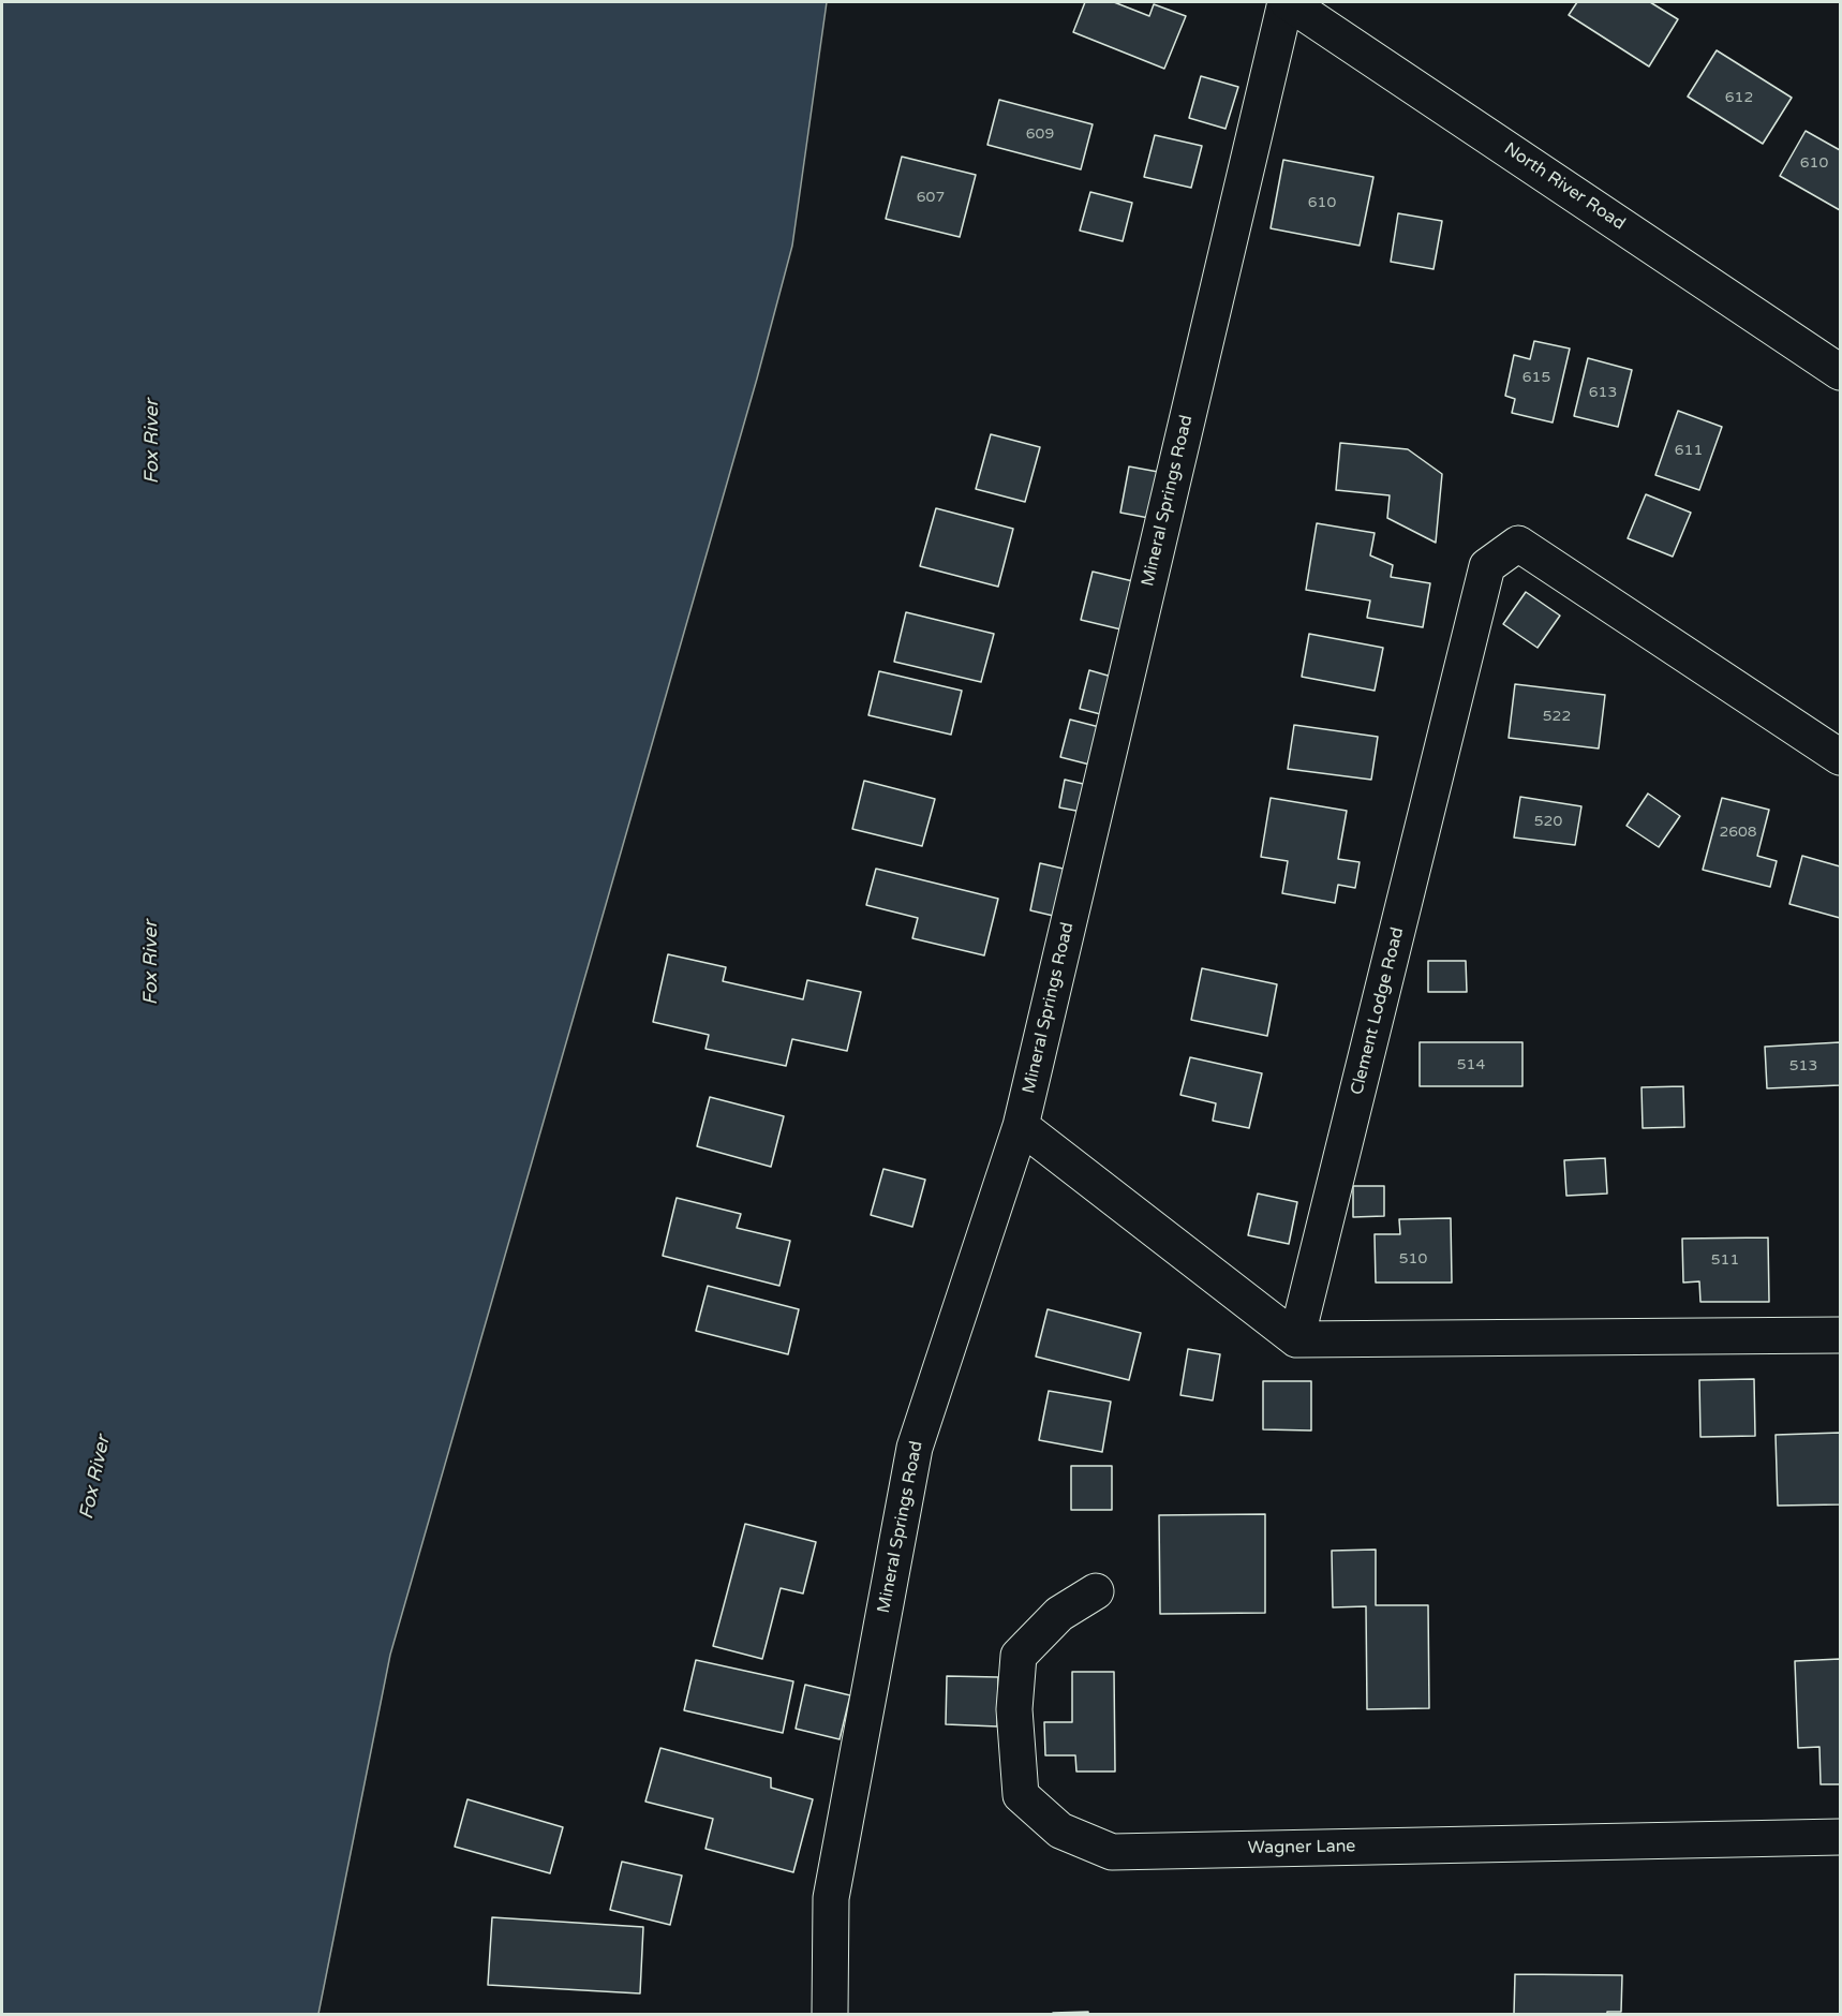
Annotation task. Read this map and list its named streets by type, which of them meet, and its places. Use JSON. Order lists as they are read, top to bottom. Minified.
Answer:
{"streets":{"street":["North River Road","Mineral Springs Road","Clement Lodge Road","Wagner Lane"]},"crossings":[["North River Road","Mineral Springs Road"]],"water":["Fox River"],"house_numbers":["612","609","610","607","610","615","613","611","522","520","2608","514","513","510","511"]}
